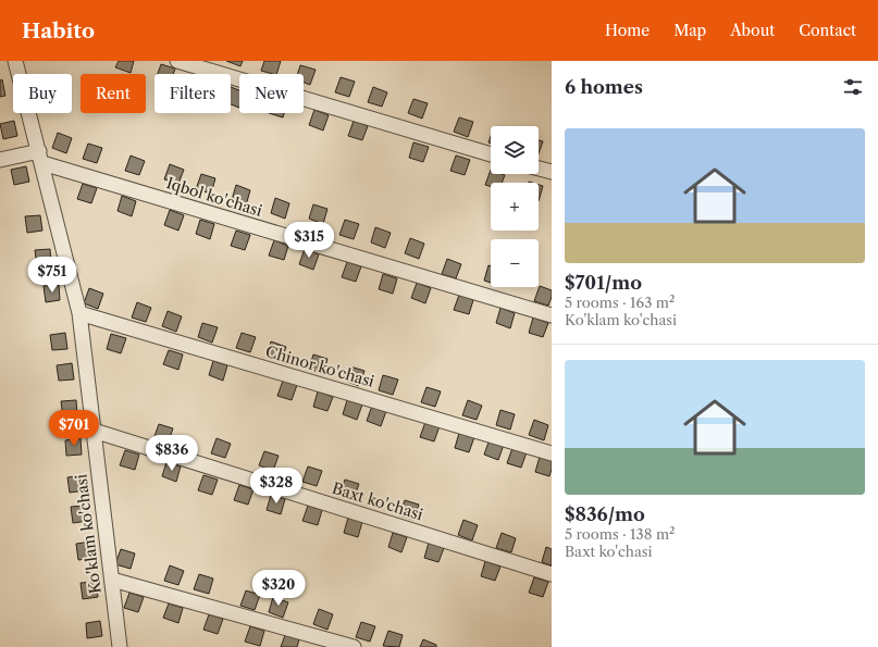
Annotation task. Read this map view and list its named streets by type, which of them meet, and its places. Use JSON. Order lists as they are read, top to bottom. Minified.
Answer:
{"streets":{"street":["Iqbol ko'chasi","Chinor ko'chasi","Baxt ko'chasi","Ko'klam ko'chasi"]},"crossings":[["Iqbol ko'chasi","Ko'klam ko'chasi"],["Chinor ko'chasi","Ko'klam ko'chasi"],["Baxt ko'chasi","Ko'klam ko'chasi"]],"page":{"header":"Habito","nav":["Home","Map","About","Contact"],"heading":"6 homes","chip":["Buy","Rent","Filters","New"],"list":[{"name":"$701/mo","note":"5 rooms · 163 m² · Ko'klam ko'chasi"},{"name":"$836/mo","note":"5 rooms · 138 m² · Baxt ko'chasi"}],"map_buttons":["+","−"],"price":["$315","$751","$701","$836","$328","$320"]}}
